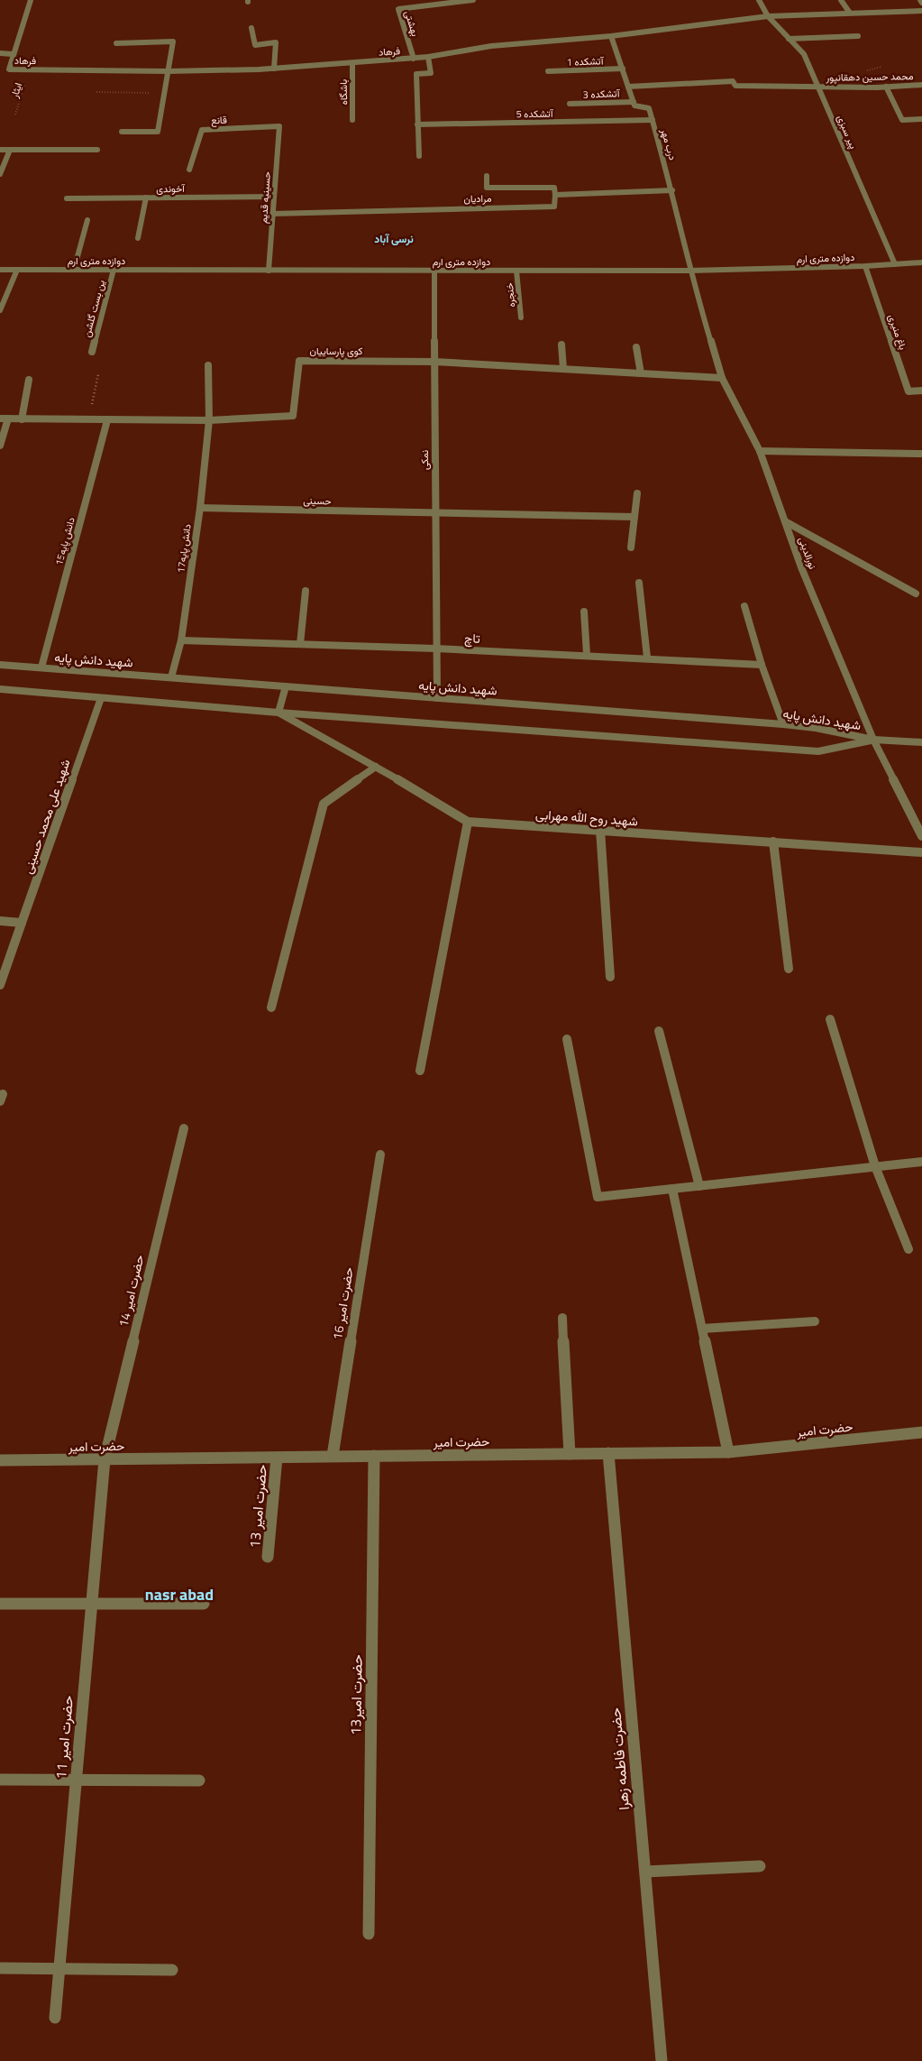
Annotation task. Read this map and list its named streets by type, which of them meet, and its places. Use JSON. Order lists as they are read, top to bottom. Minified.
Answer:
{"streets":{"street":["بهشتی","فرهاد","آتشکده 1","محمد حسین دهقانپور","باشگاه","آتشکده 3","آتشکده 5","قانع","پیر سبزی","درب مهر","آخوندی","حسینیه قدیم","مرادیان","دوازده متری ارم","خنجره","ین بست گلشن","باغ منیری","کوی پارساییان","نمکی","حسینی","دانش پایه15","دانش پایه17","نورالدینی","تاچ","شهید دانش پایه","شهید علی محمد حسینی","شهید روح الله مهرابی","حضرت امیر 14","حضرت امیر 16","حضرت امیر","حضرت امیر 13","حضرت امیر13","حضرت امیر 11","حضرت فاطمه زهرا"],"path":["ایثار"]},"crossings":[["بهشتی","فرهاد"],["فرهاد","ایثار"],["فرهاد","باشگاه"],["فرهاد","پیر سبزی"],["محمد حسین دهقانپور","پیر سبزی"],["آتشکده 3","درب مهر"],["آتشکده 5","درب مهر"],["قانع","حسینیه قدیم"],["پیر سبزی","دوازده متری ارم"],["درب مهر","دوازده متری ارم"],["درب مهر","نورالدینی"],["آخوندی","حسینیه قدیم"],["حسینیه قدیم","مرادیان"],["حسینیه قدیم","دوازده متری ارم"],["دوازده متری ارم","خنجره"],["دوازده متری ارم","ین بست گلشن"],["دوازده متری ارم","باغ منیری"],["دوازده متری ارم","نمکی"],["دوازده متری ارم","نورالدینی"],["کوی پارساییان","نمکی"],["کوی پارساییان","دانش پایه15"],["کوی پارساییان","دانش پایه17"],["کوی پارساییان","نورالدینی"],["نمکی","حسینی"],["نمکی","تاچ"],["نمکی","شهید دانش پایه"],["حسینی","دانش پایه17"],["دانش پایه15","شهید دانش پایه"],["دانش پایه17","تاچ"],["دانش پایه17","شهید دانش پایه"],["نورالدینی","شهید دانش پایه"],["شهید دانش پایه","شهید علی محمد حسینی"],["شهید دانش پایه","شهید روح الله مهرابی"],["حضرت امیر 14","حضرت امیر"],["حضرت امیر 14","حضرت امیر 11"],["حضرت امیر 16","حضرت امیر"],["حضرت امیر","حضرت امیر 13"],["حضرت امیر","حضرت امیر13"],["حضرت امیر","حضرت امیر 11"],["حضرت امیر","حضرت فاطمه زهرا"]],"districts":["نرسی آباد","nasr abad"]}
